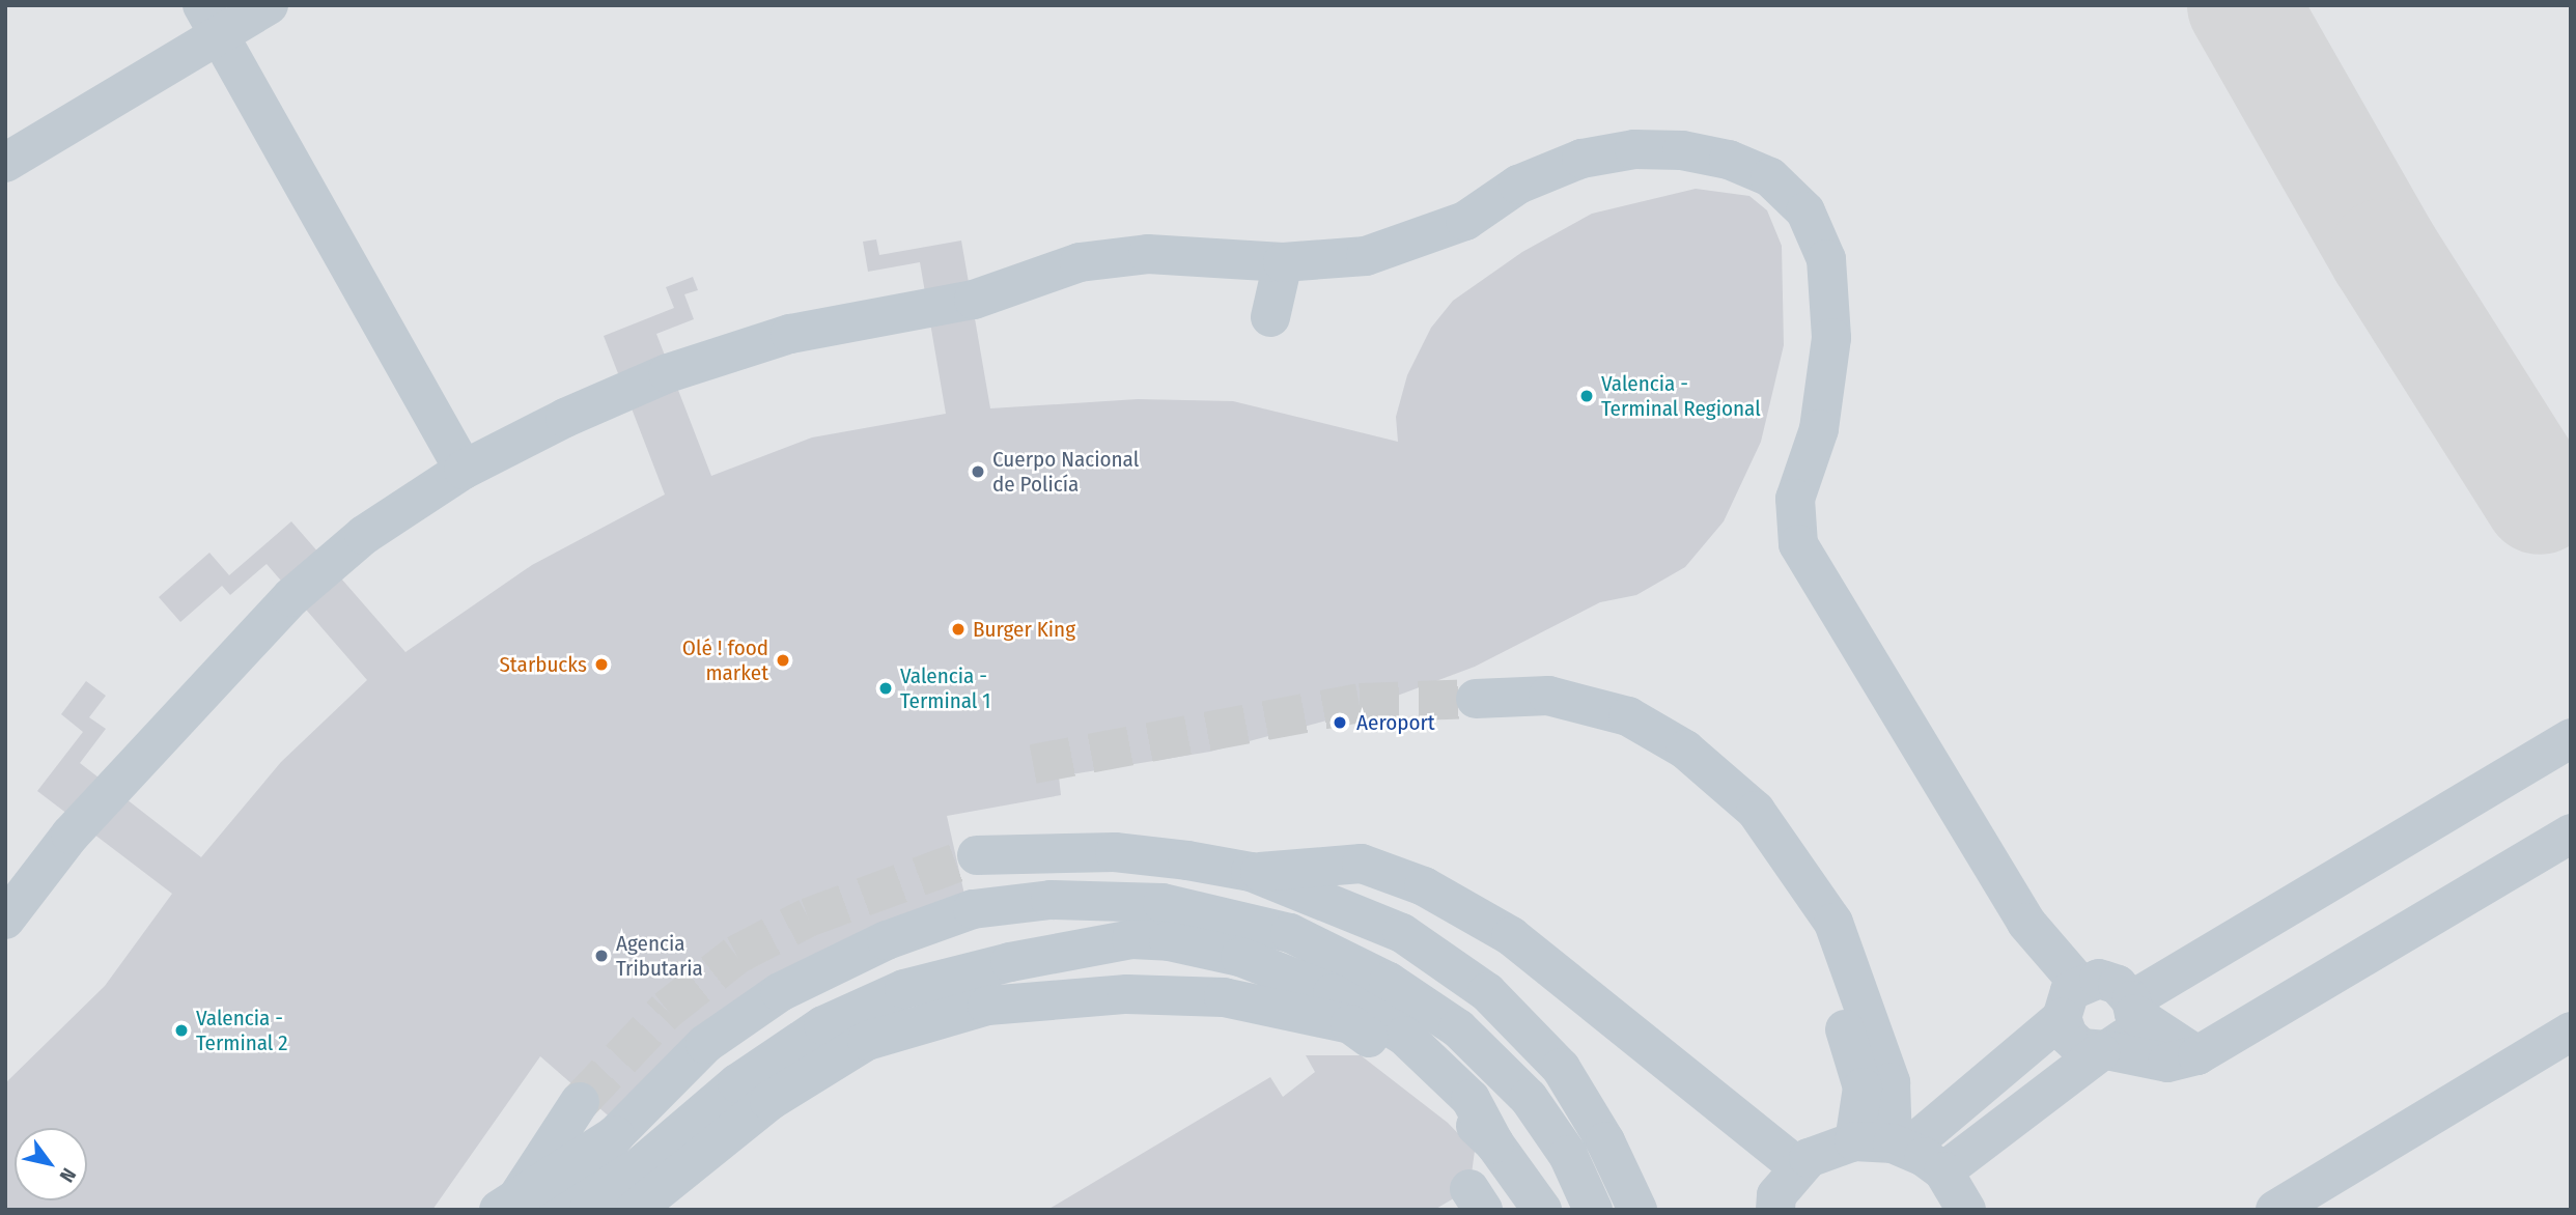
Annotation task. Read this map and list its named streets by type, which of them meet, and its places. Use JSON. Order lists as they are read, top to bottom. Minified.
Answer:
{"places":["Valencia - Terminal Regional","Cuerpo Nacional de Policía","Burger King","Olé ! food market","Starbucks","Valencia - Terminal 1","Aeroport","Agencia Tributaria","Valencia - Terminal 2"],"north":"bottom right"}
